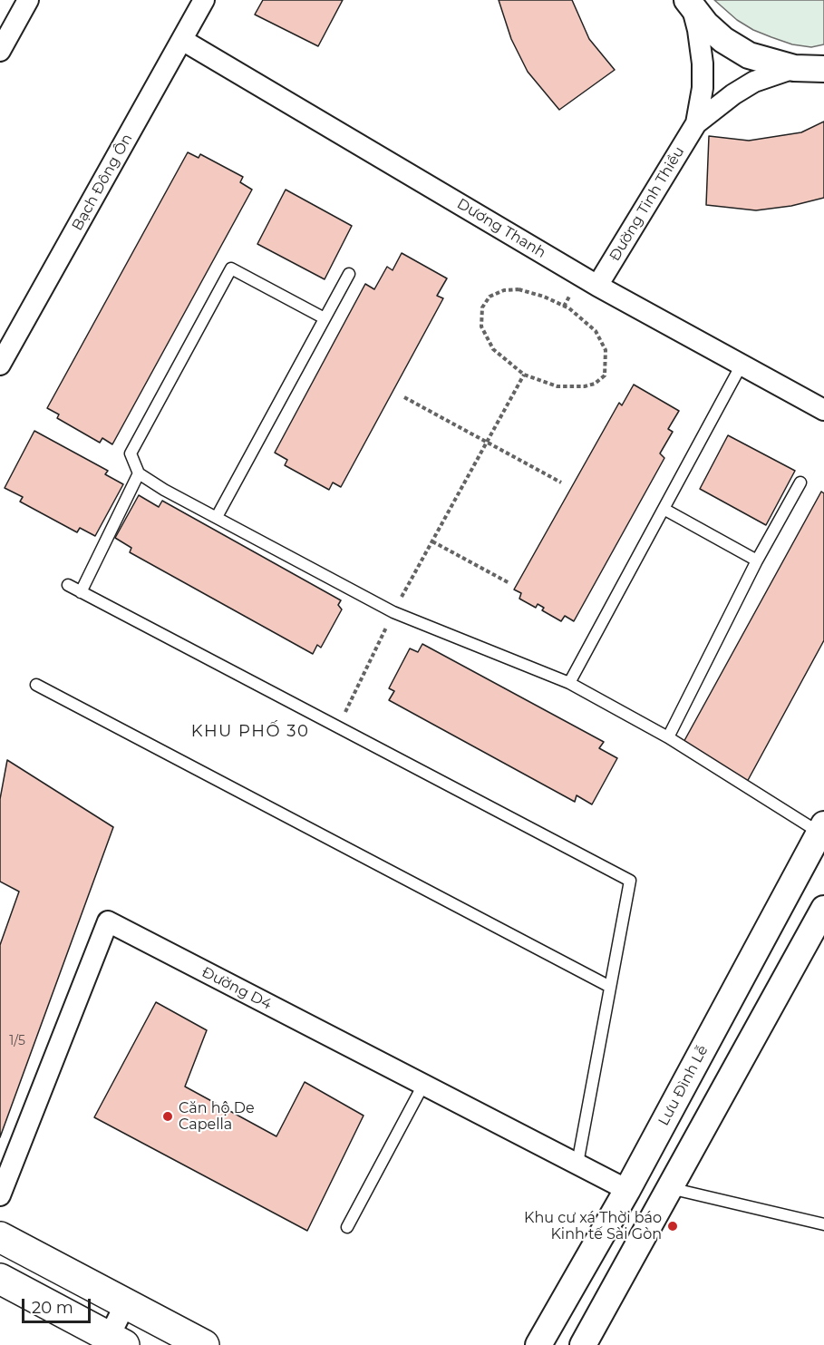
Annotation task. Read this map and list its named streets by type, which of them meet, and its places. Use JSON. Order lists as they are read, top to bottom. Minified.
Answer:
{"streets":{"street":["Bạch Đông Ôn","Đường Tinh Thiều","Dương Thanh","Đường D4","Lưu Đình Lễ"]},"crossings":[["Bạch Đông Ôn","Dương Thanh"],["Đường Tinh Thiều","Dương Thanh"],["Đường D4","Lưu Đình Lễ"]],"districts":["KHU PHỐ 30"],"places":["Căn hộ De Capella","Khu cư xá Thời báo Kinh tế Sài Gòn"],"house_numbers":["1/5"],"scale_bar":"20 m"}
